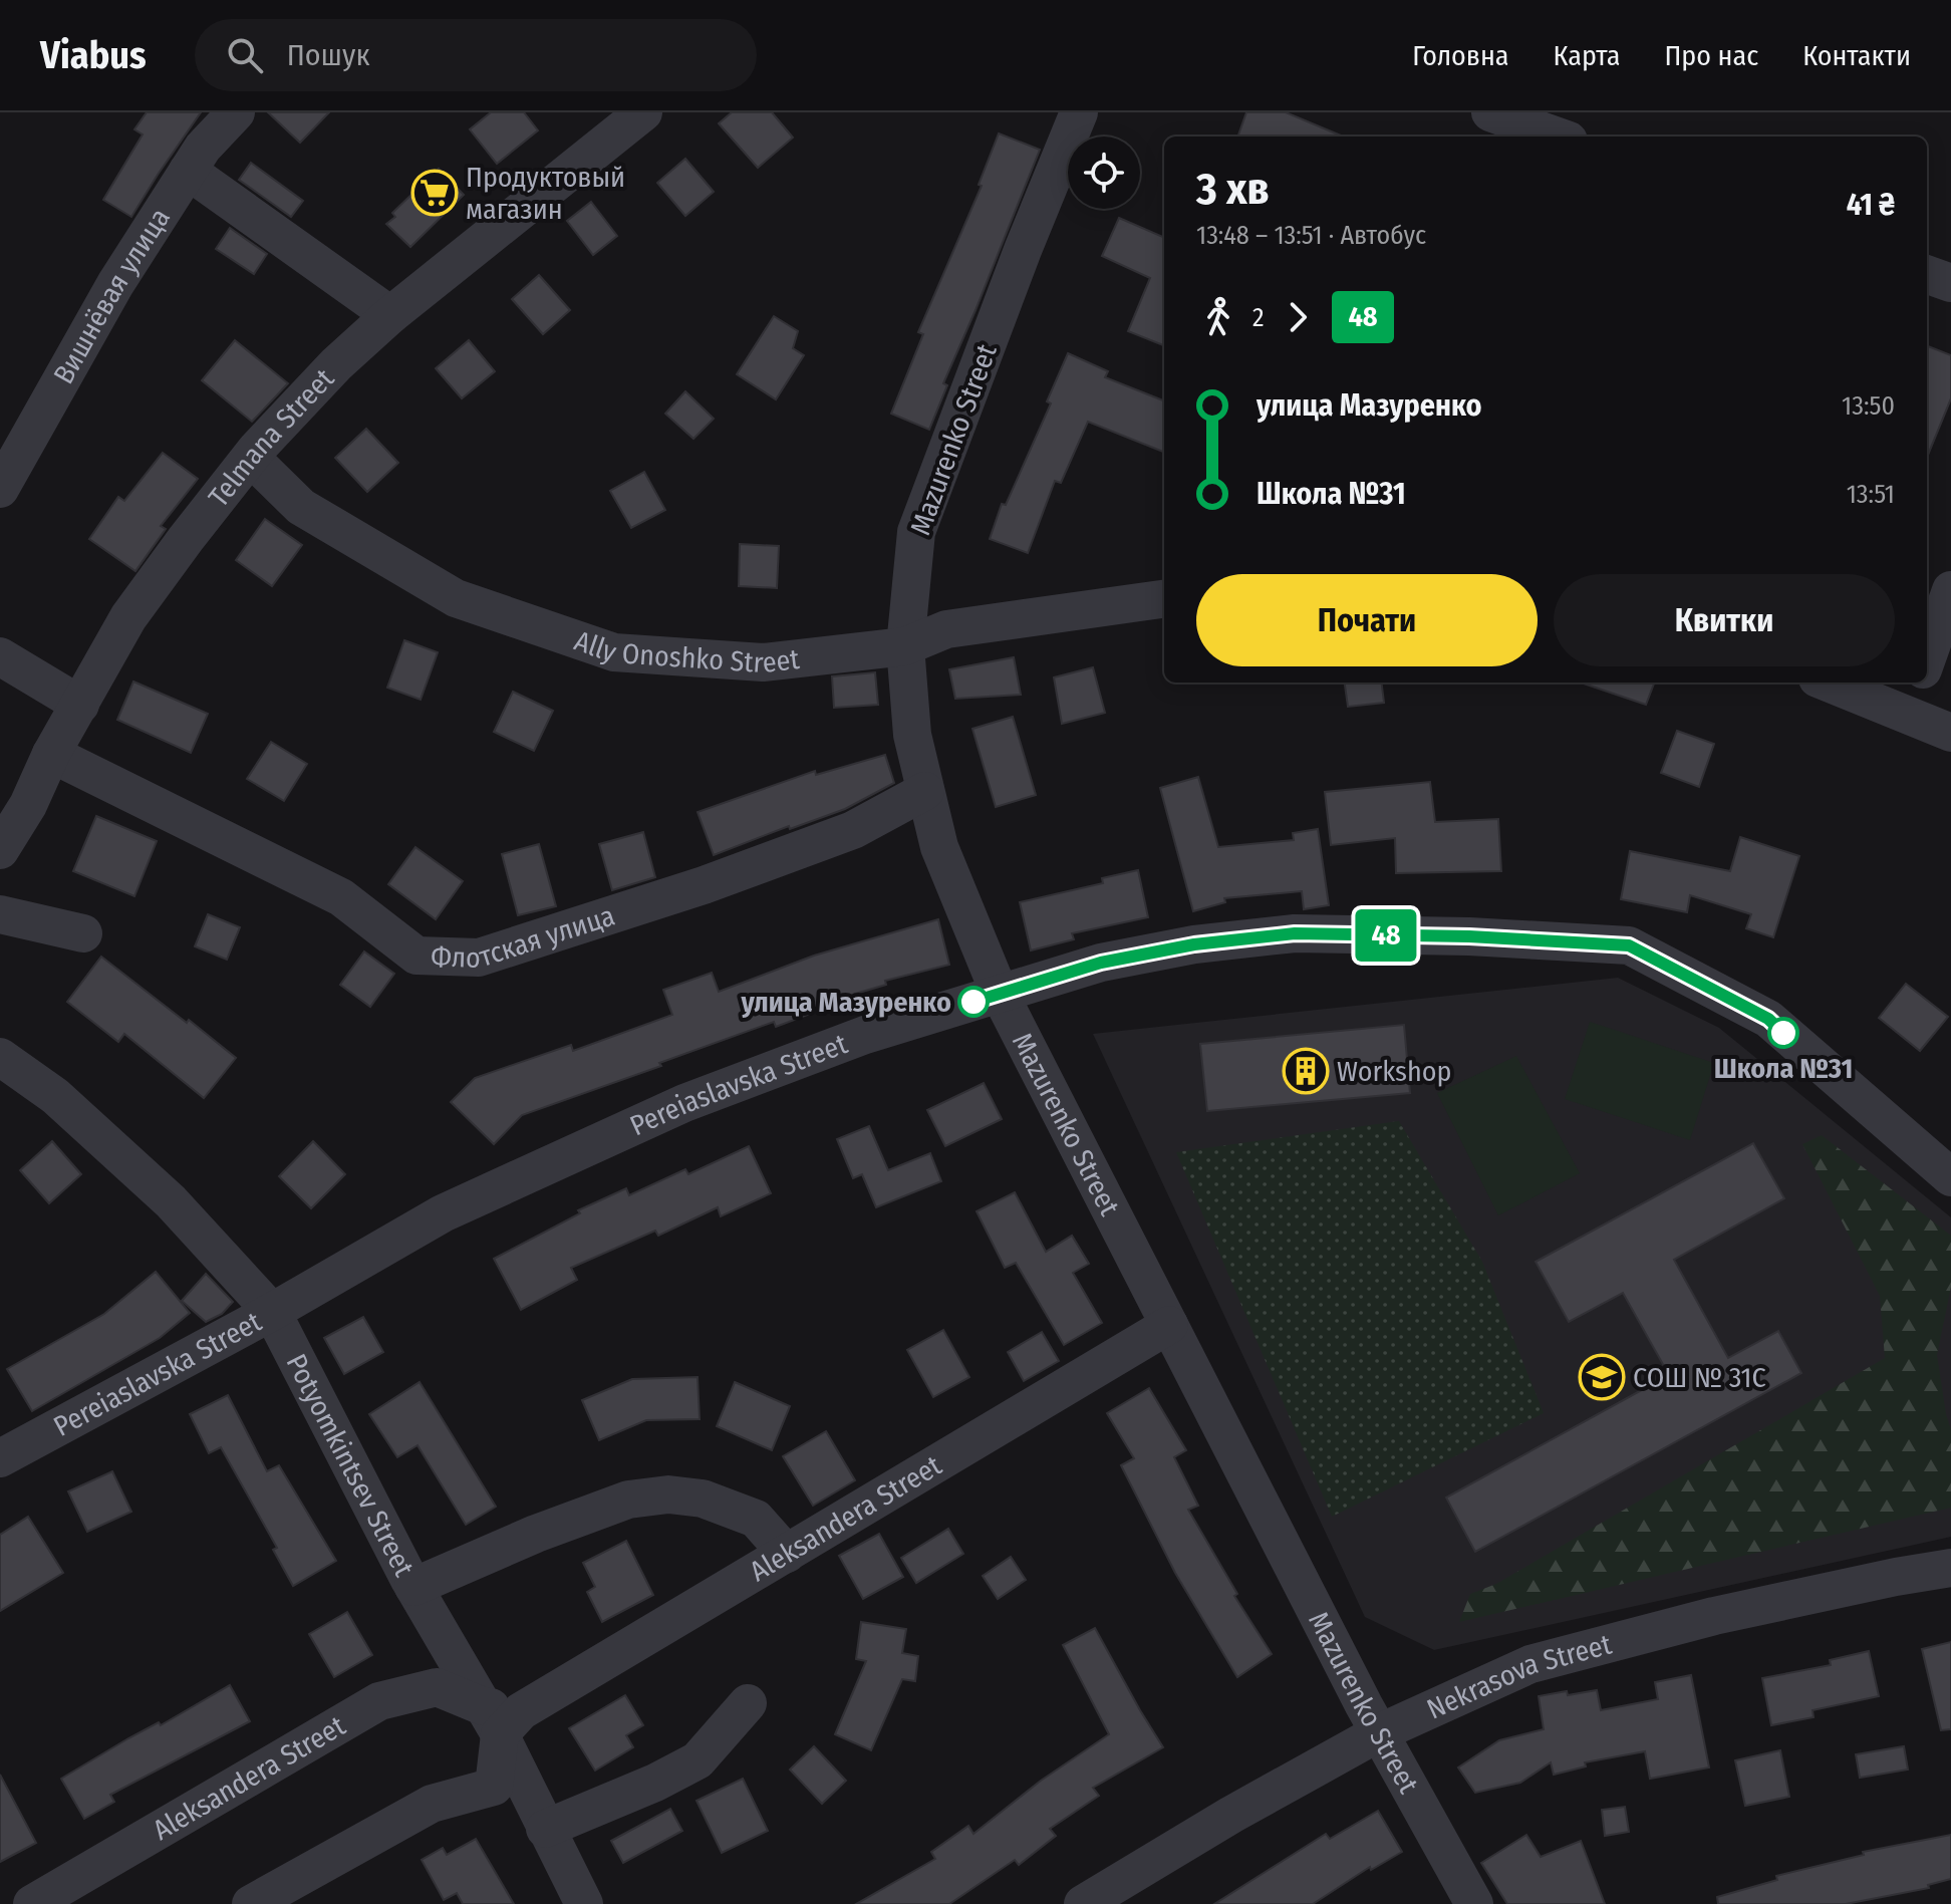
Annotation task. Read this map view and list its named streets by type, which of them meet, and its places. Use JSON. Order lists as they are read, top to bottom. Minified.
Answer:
{"streets":{"street":["Вишнёвая улица","Telmana Street","Mazurenko Street","Ally Onoshko Street","Флотская улица","Pereiaslavska Street","Potyomkintsev Street","Aleksandera Street","Nekrasova Street"]},"crossings":[["Telmana Street","Ally Onoshko Street"],["Telmana Street","Флотская улица"],["Mazurenko Street","Ally Onoshko Street"],["Mazurenko Street","Флотская улица"],["Mazurenko Street","Pereiaslavska Street"],["Mazurenko Street","Aleksandera Street"],["Mazurenko Street","Nekrasova Street"],["Pereiaslavska Street","Potyomkintsev Street"],["Potyomkintsev Street","Aleksandera Street"]],"places":{"supermarket":["Продуктовый магазин"],"other":["улица Мазуренко","Школа №31"],"building":["Workshop"],"school or university":["СОШ № 31С"]},"lines":["bus line 48"],"page":{"header":"Viabus","search":"Пошук","nav":["Головна","Карта","Про нас","Контакти"],"on_map":"48","heading":["3 хв","13:48 – 13:51 · Автобус","41 ₴"],"legs":["2","48"],"list":[{"name":"улица Мазуренко","value":"13:50"},{"name":"Школа №31","value":"13:51"}],"buttons":["Почати","Квитки"]}}
